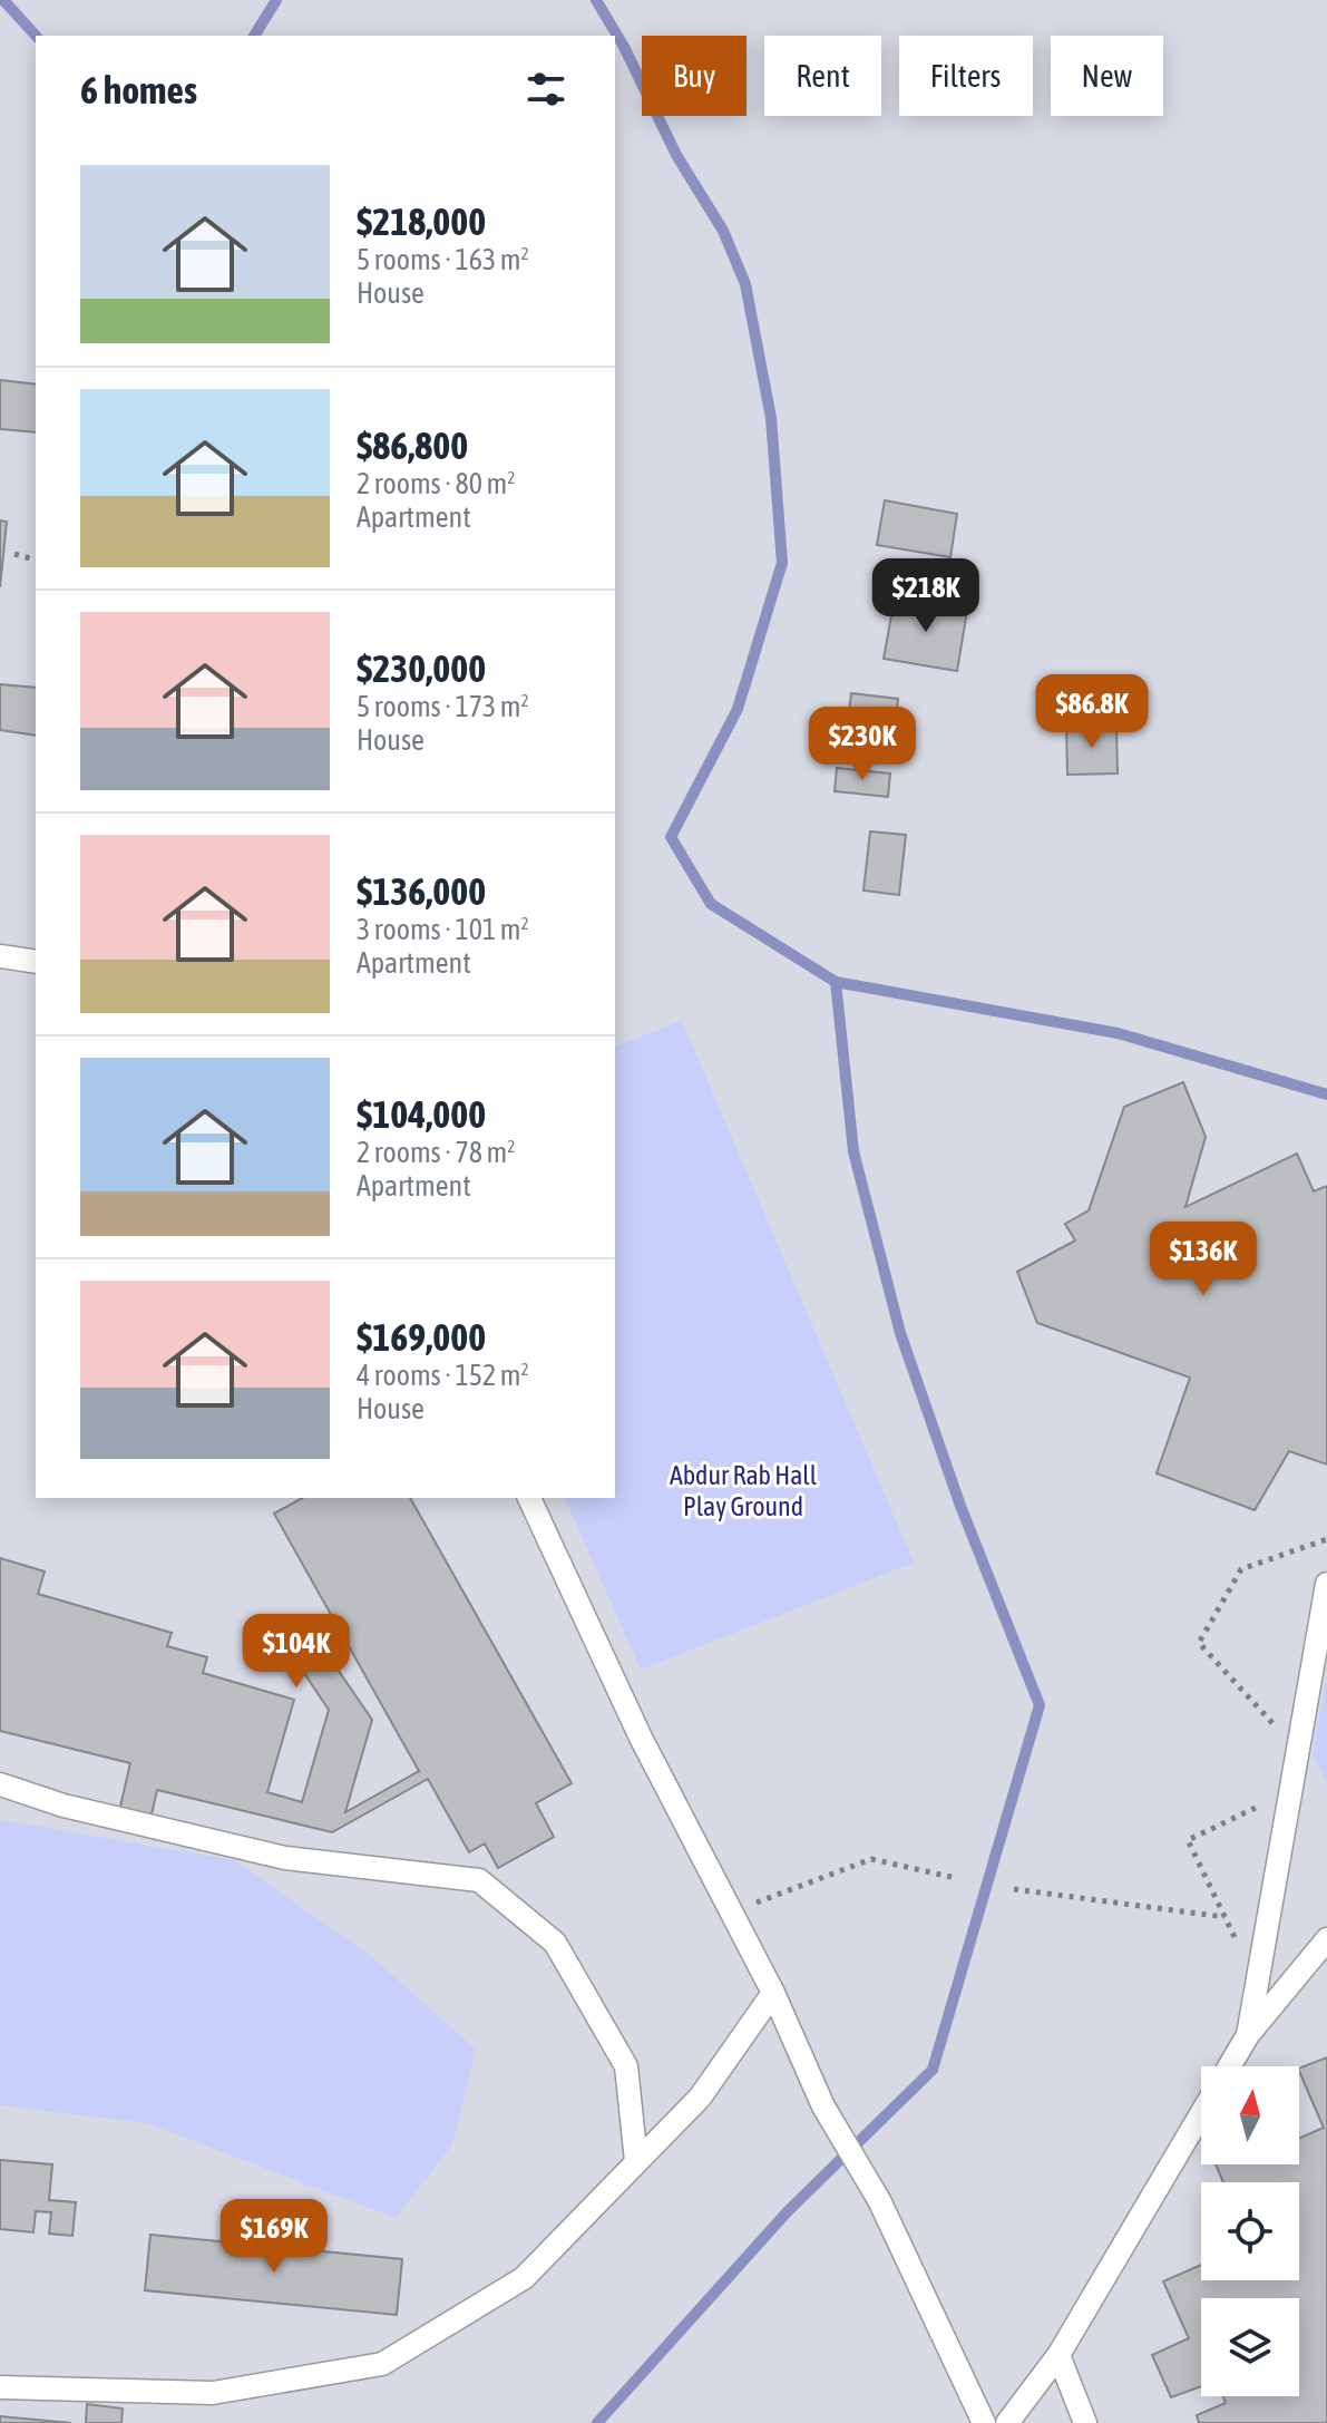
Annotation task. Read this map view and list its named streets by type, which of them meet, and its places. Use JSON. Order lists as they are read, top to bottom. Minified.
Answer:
{"parks":["Abdur Rab Hall Play Ground"],"north":"top","page":{"chip":["Buy","Rent","Filters","New"],"heading":"6 homes","list":[{"name":"$218,000","note":"5 rooms · 163 m² · House"},{"name":"$86,800","note":"2 rooms · 80 m² · Apartment"},{"name":"$230,000","note":"5 rooms · 173 m² · House"},{"name":"$136,000","note":"3 rooms · 101 m² · Apartment"},{"name":"$104,000","note":"2 rooms · 78 m² · Apartment"},{"name":"$169,000","note":"4 rooms · 152 m² · House"}],"price":["$218K","$86.8K","$230K","$136K","$104K","$169K"]}}
